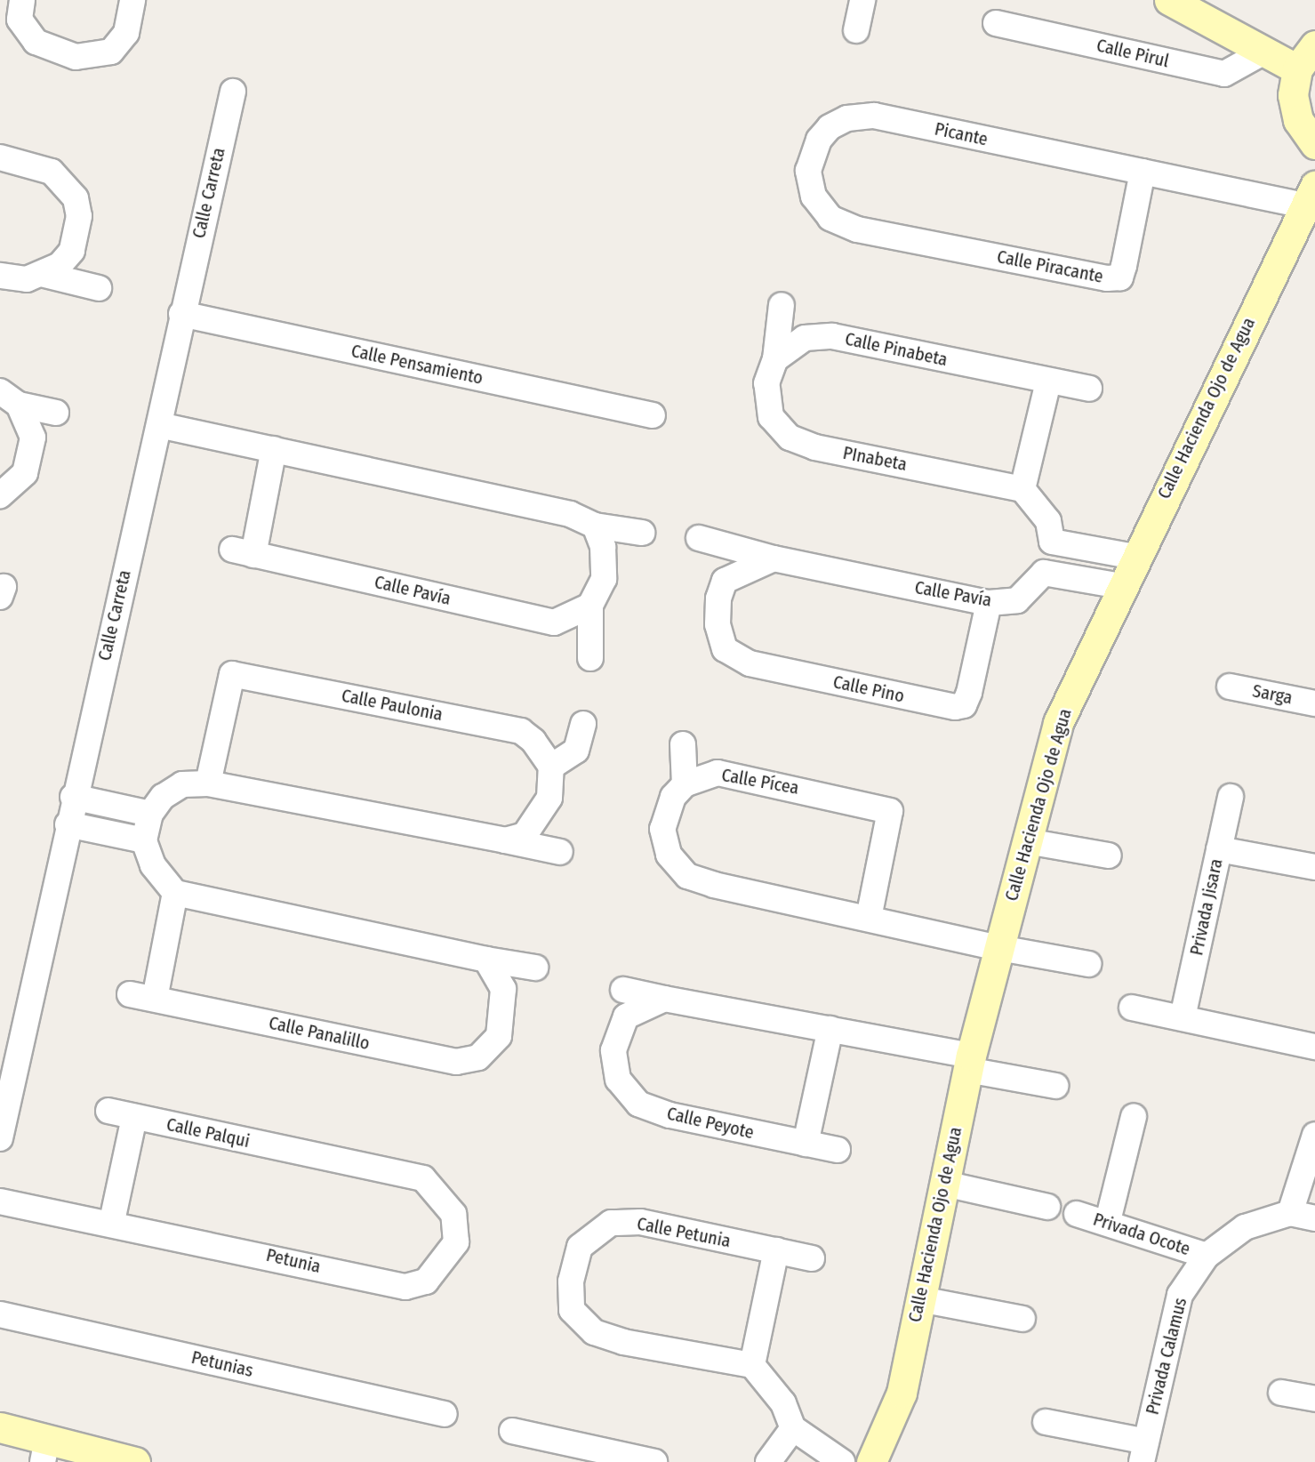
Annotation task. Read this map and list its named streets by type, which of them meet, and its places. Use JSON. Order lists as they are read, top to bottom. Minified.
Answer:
{"streets":{"street":["Calle Pirul","Picante","Calle Carreta","Calle Piracante","Calle Pinabeta","Calle Pensamiento","Calle Hacienda Ojo de Agua","PInabeta","Calle Pavía","Calle Pino","Sarga","Calle Paulonia","Calle Pícea","Privada Jisara","Calle Panalillo","Calle Peyote","Calle Palqui","Calle Petunia","Privada Ocote","Petunia","Privada Calamus","Petunias"]},"crossings":[["Picante","Calle Piracante"],["Calle Carreta","Calle Pensamiento"],["Calle Pinabeta","PInabeta"],["Calle Hacienda Ojo de Agua","Calle Pavía"],["Calle Pavía","Calle Pino"],["Calle Palqui","Petunia"],["Privada Ocote","Privada Calamus"]]}
